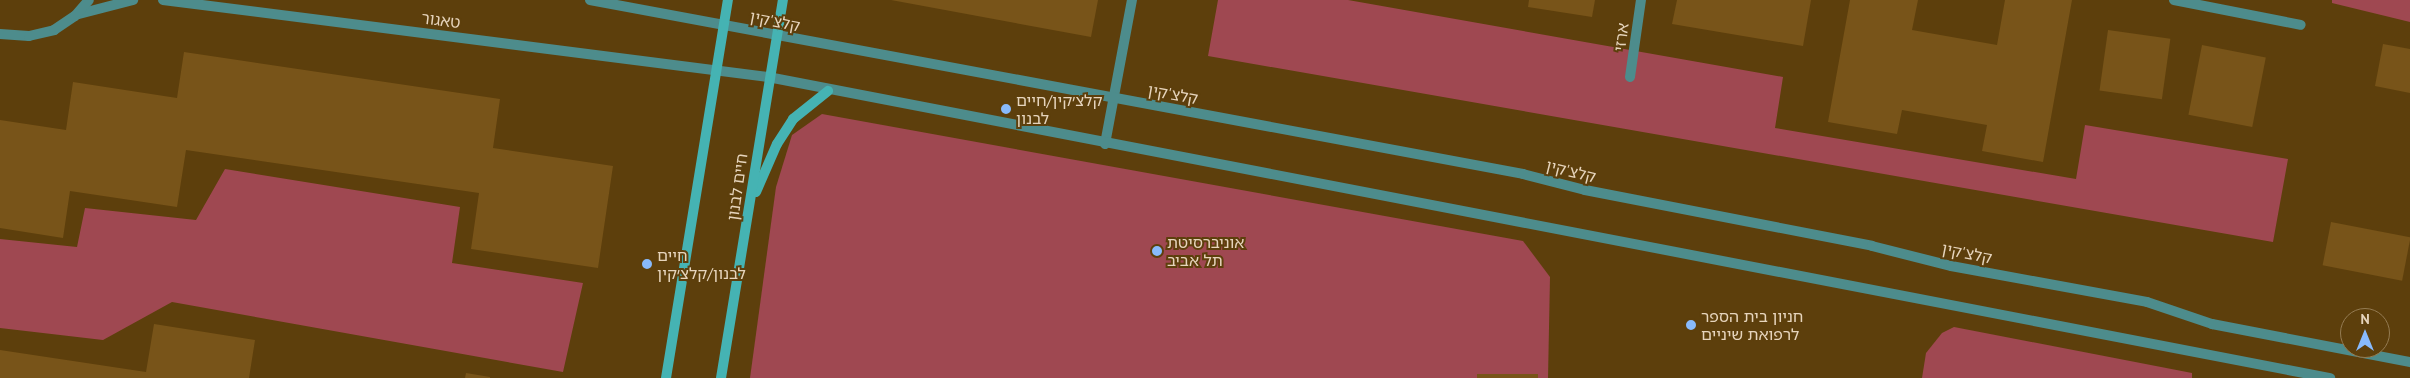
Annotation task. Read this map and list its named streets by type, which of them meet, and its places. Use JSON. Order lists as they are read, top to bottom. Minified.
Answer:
{"streets":{"main road":["חיים לבנון"],"street":["טאגור","קלצ'קין","ארזי"]},"crossings":[["קלצ'קין","חיים לבנון"]],"places":["קלצ׳קין/חיים לבנון","אוניברסיטת תל אביב","חיים לבנון/קלצ׳קין","חניון בית הספר לרפואת שיניים"],"north":"top"}
